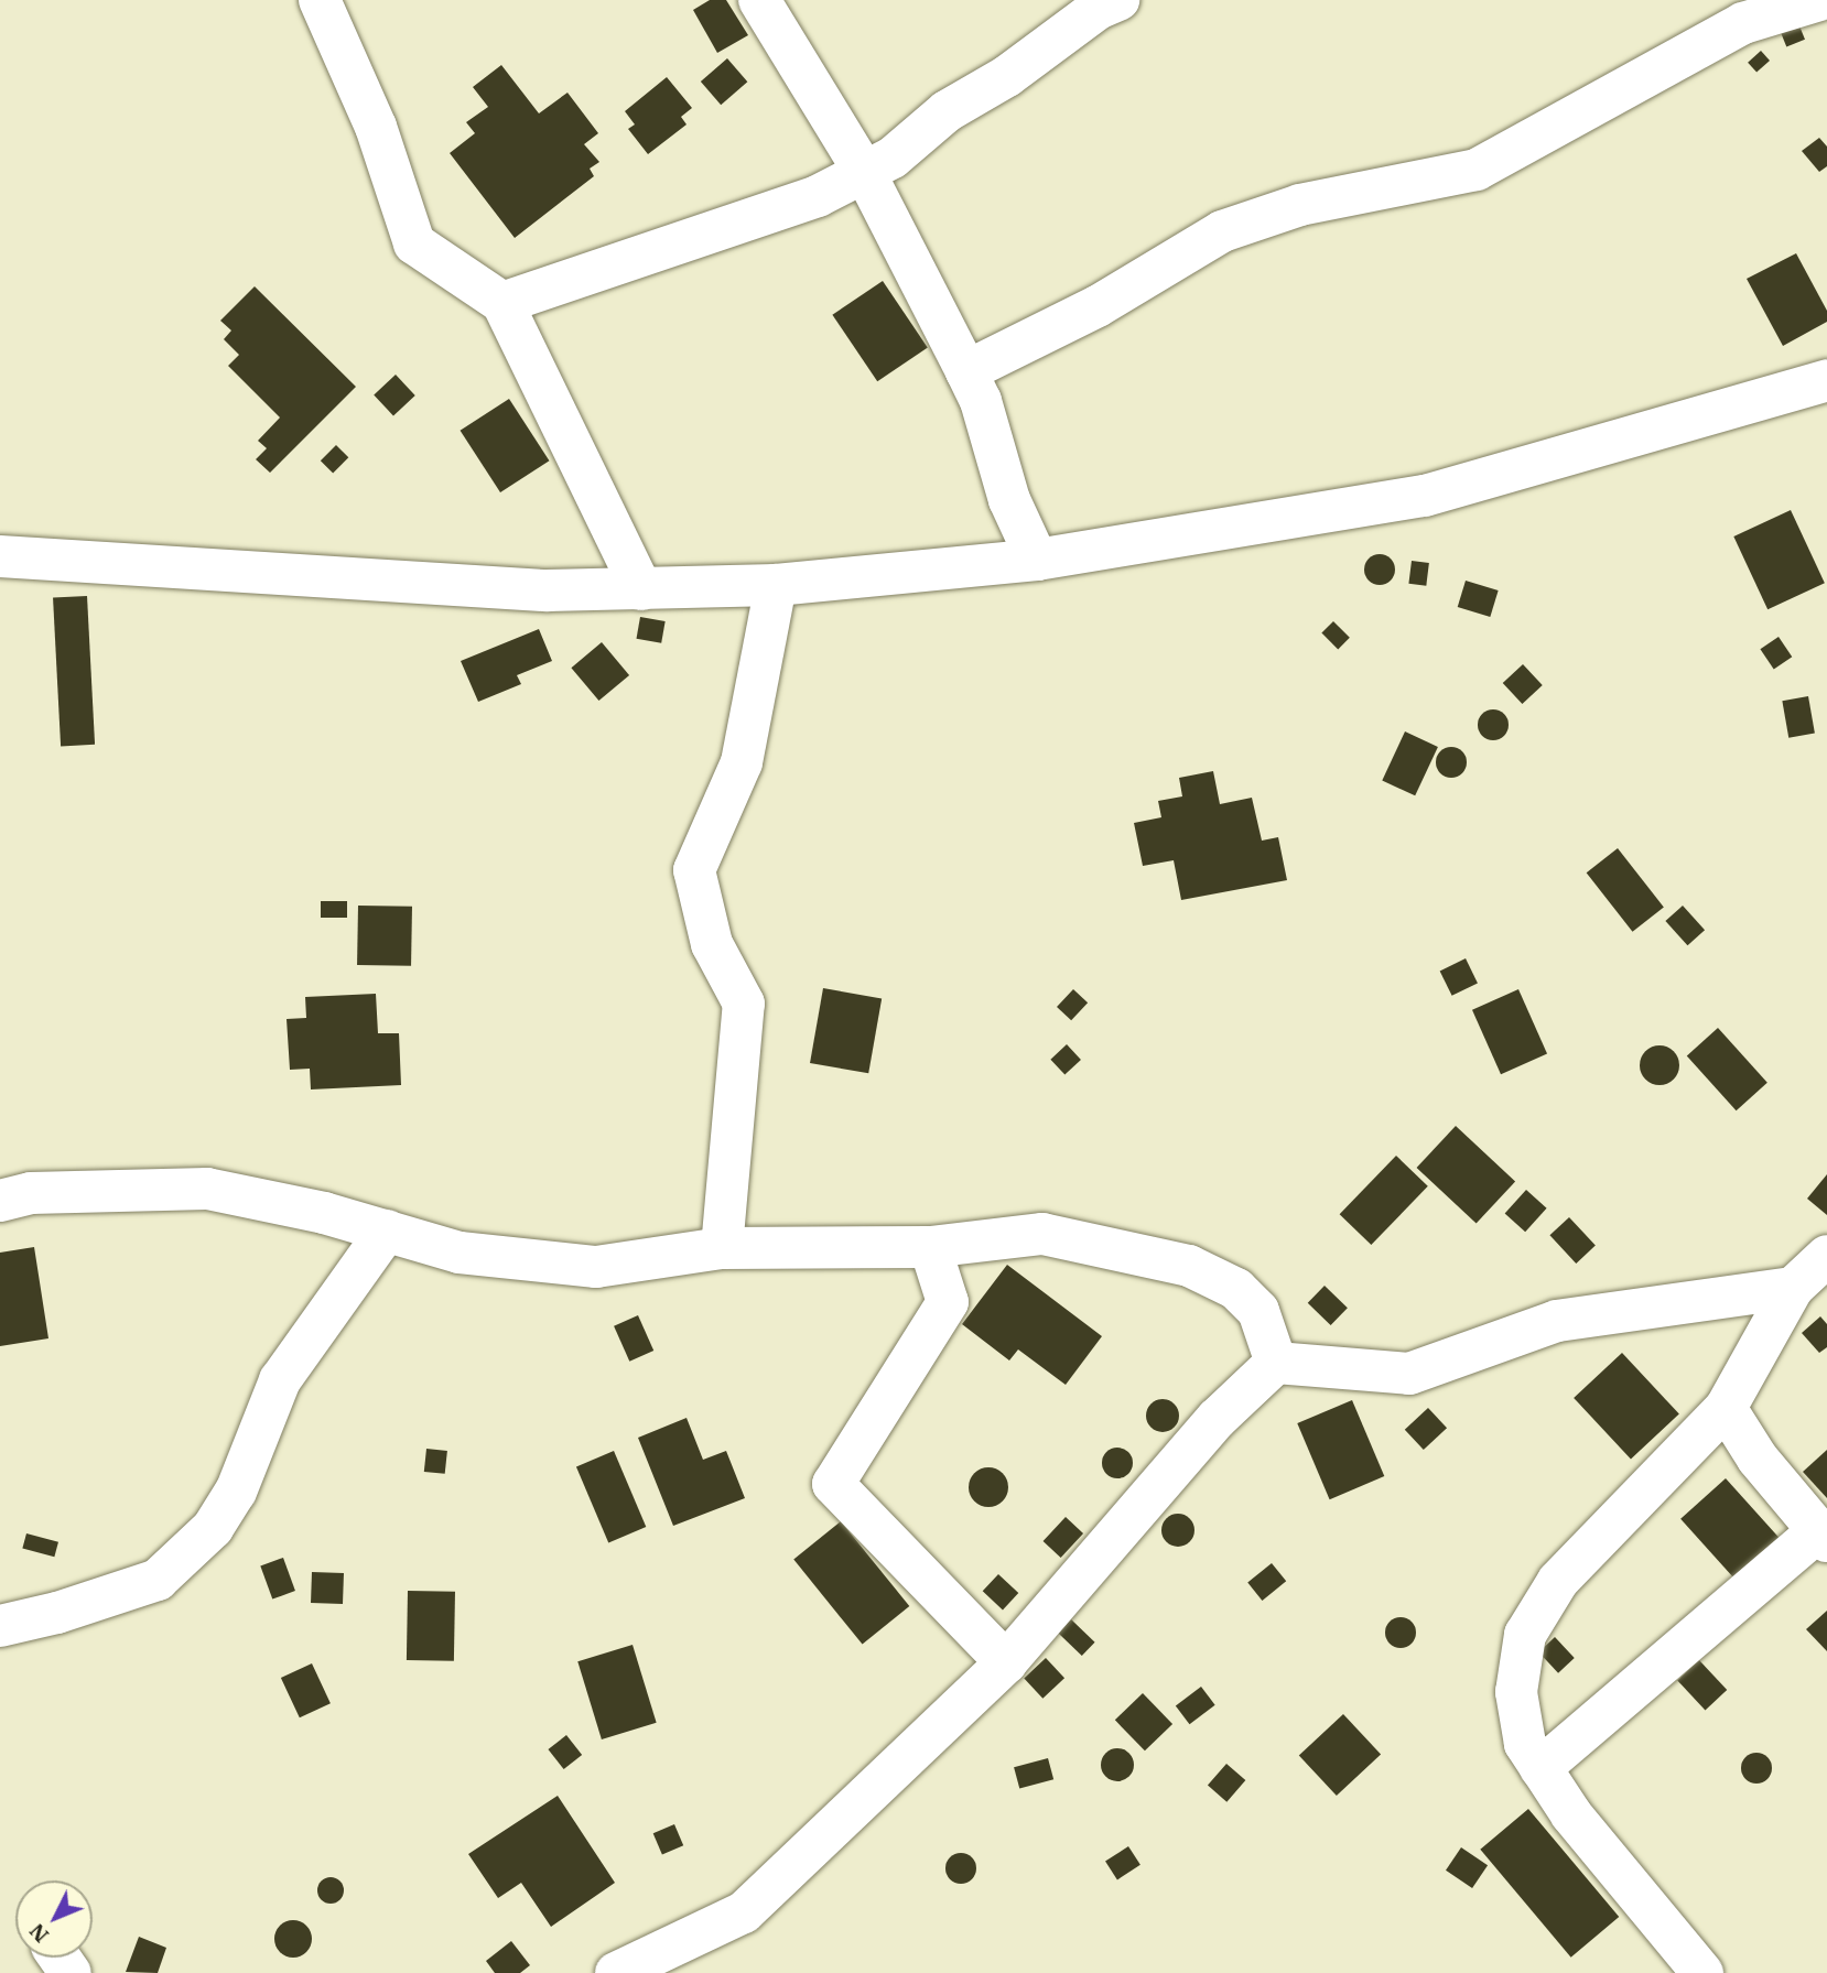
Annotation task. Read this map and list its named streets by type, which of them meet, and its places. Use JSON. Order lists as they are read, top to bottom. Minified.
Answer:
{"north":"bottom left"}
